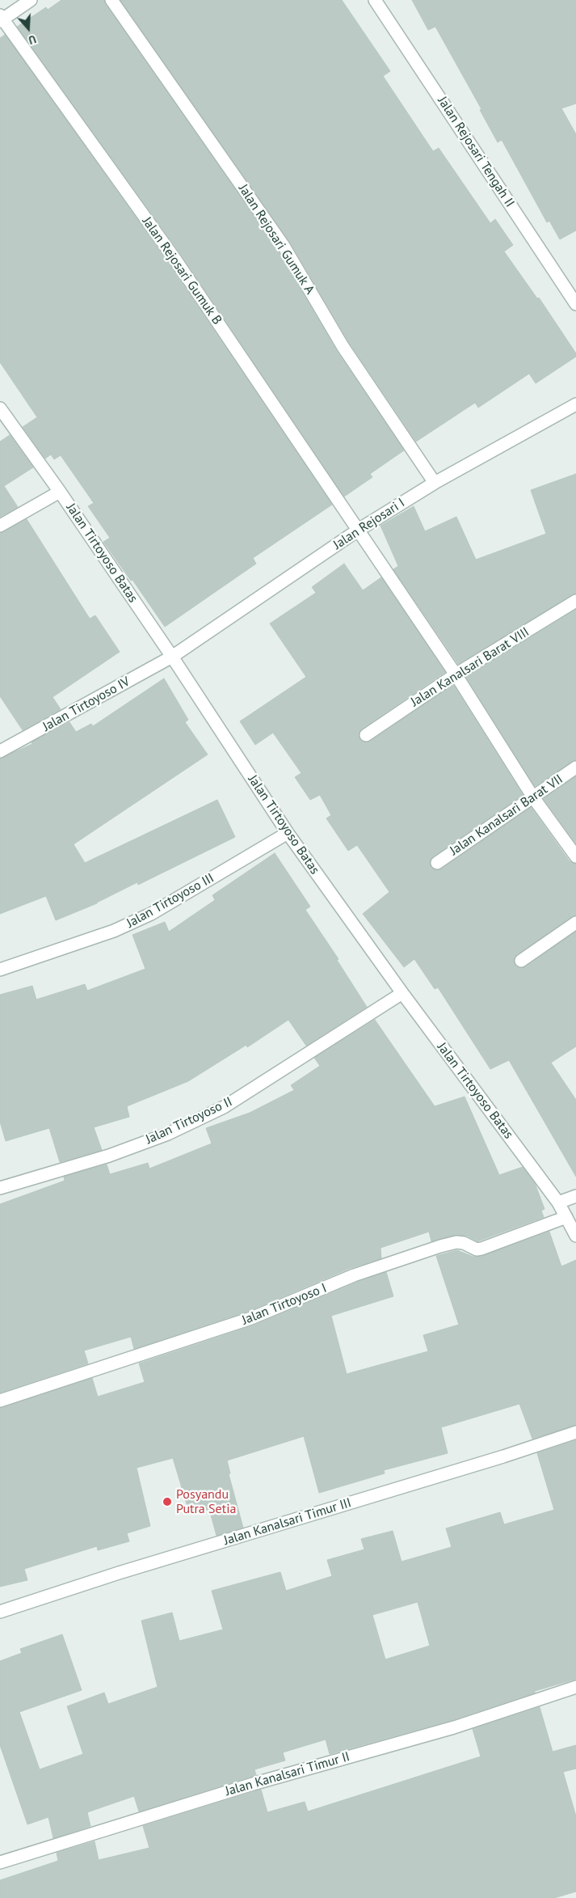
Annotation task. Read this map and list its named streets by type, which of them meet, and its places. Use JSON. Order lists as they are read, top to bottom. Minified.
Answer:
{"streets":{"street":["Jalan Rejosari Tengah II","Jalan Rejosari Gumuk A","Jalan Rejosari Gumuk B","Jalan Rejosari I","Jalan Tirtoyoso Batas","Jalan Kanalsari Barat VIII","Jalan Tirtoyoso IV","Jalan Kanalsari Barat VII","Jalan Tirtoyoso III","Jalan Tirtoyoso II","Jalan Tirtoyoso I","Jalan Kanalsari Timur III","Jalan Kanalsari Timur II"]},"crossings":[["Jalan Rejosari Gumuk A","Jalan Rejosari I"],["Jalan Rejosari Gumuk B","Jalan Rejosari I"],["Jalan Rejosari Gumuk B","Jalan Kanalsari Barat VIII"],["Jalan Rejosari Gumuk B","Jalan Kanalsari Barat VII"],["Jalan Rejosari I","Jalan Tirtoyoso Batas"],["Jalan Rejosari I","Jalan Tirtoyoso IV"],["Jalan Tirtoyoso Batas","Jalan Tirtoyoso IV"],["Jalan Tirtoyoso Batas","Jalan Tirtoyoso III"],["Jalan Tirtoyoso Batas","Jalan Tirtoyoso II"],["Jalan Tirtoyoso Batas","Jalan Tirtoyoso I"]],"places":["Posyandu Putra Setia"],"north":"bottom"}
